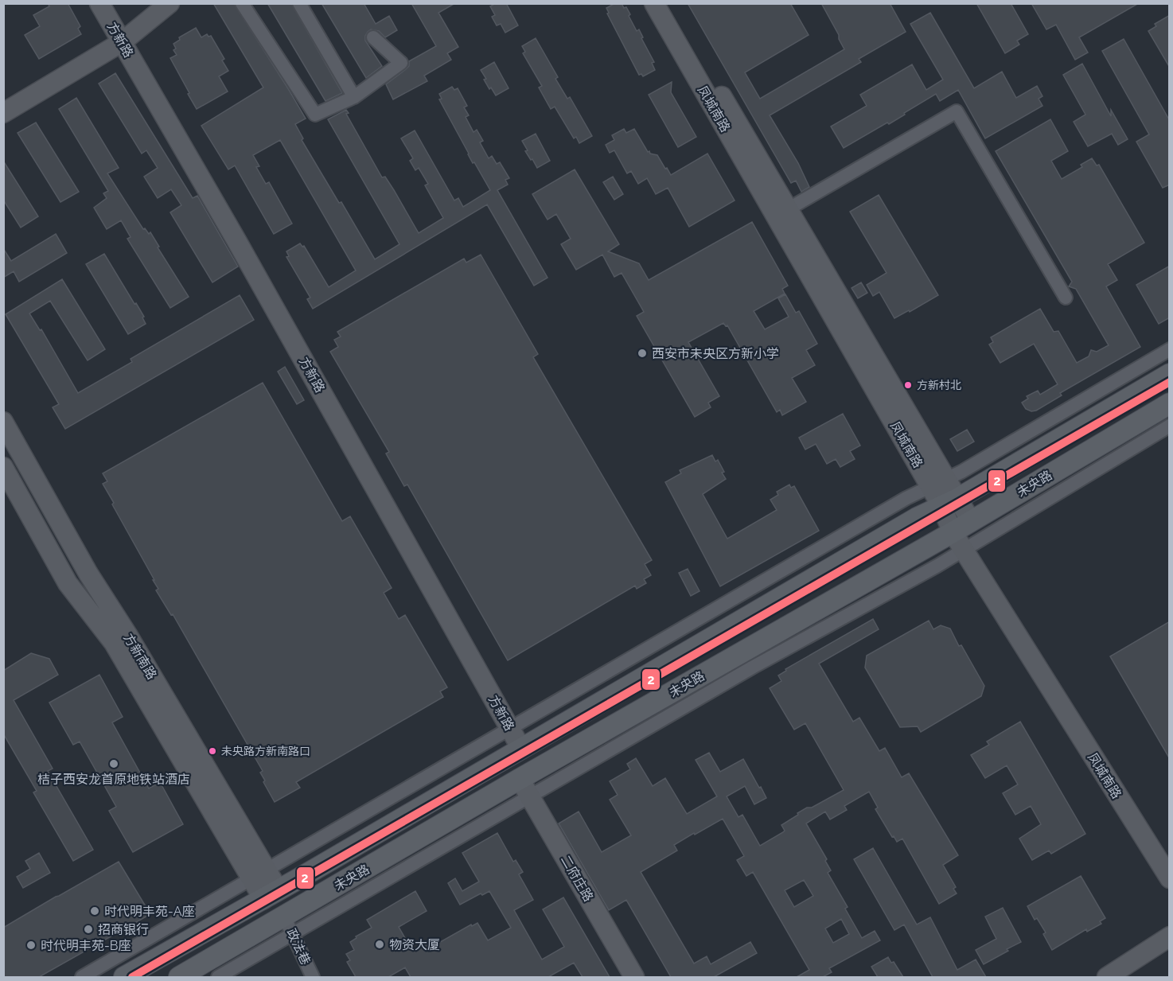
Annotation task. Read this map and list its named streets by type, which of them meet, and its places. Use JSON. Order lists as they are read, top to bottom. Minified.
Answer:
{"streets":{"main road":["未央路"],"street":["方新路","凤城南路","方新南路","二府庄路","政法巷"]},"crossings":[["方新路","未央路"],["凤城南路","未央路"],["未央路","方新南路"],["未央路","二府庄路"],["未央路","政法巷"]],"places":["西安市未央区方新小学","方新村北","未央路方新南路口","桔子西安龙首原地铁站酒店","时代明丰苑-A座","招商银行","物资大厦","时代明丰苑-B座"],"lines":["transit line 2"]}
